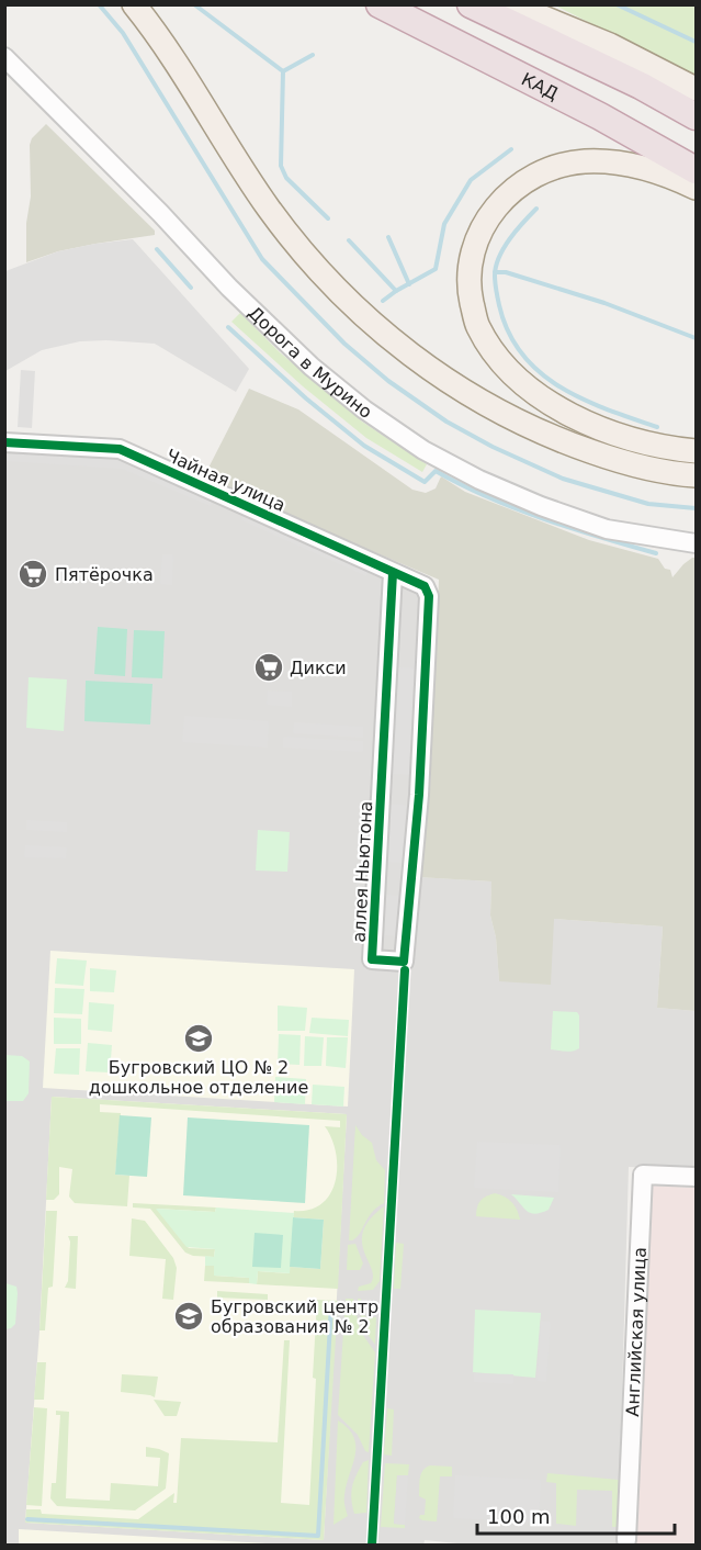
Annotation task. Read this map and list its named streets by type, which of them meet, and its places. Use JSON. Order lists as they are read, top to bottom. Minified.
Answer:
{"streets":{"highway":["КАД"],"street":["Дорога в Мурино","Чайная улица","аллея Ньютона","Английская улица"]},"crossings":[["Чайная улица","аллея Ньютона"]],"places":{"supermarket":["Пятёрочка","Дикси"],"school or university":["Бугровский ЦО № 2 дошкольное отделение","Бугровский центр образования № 2"]},"scale_bar":"100 m"}
